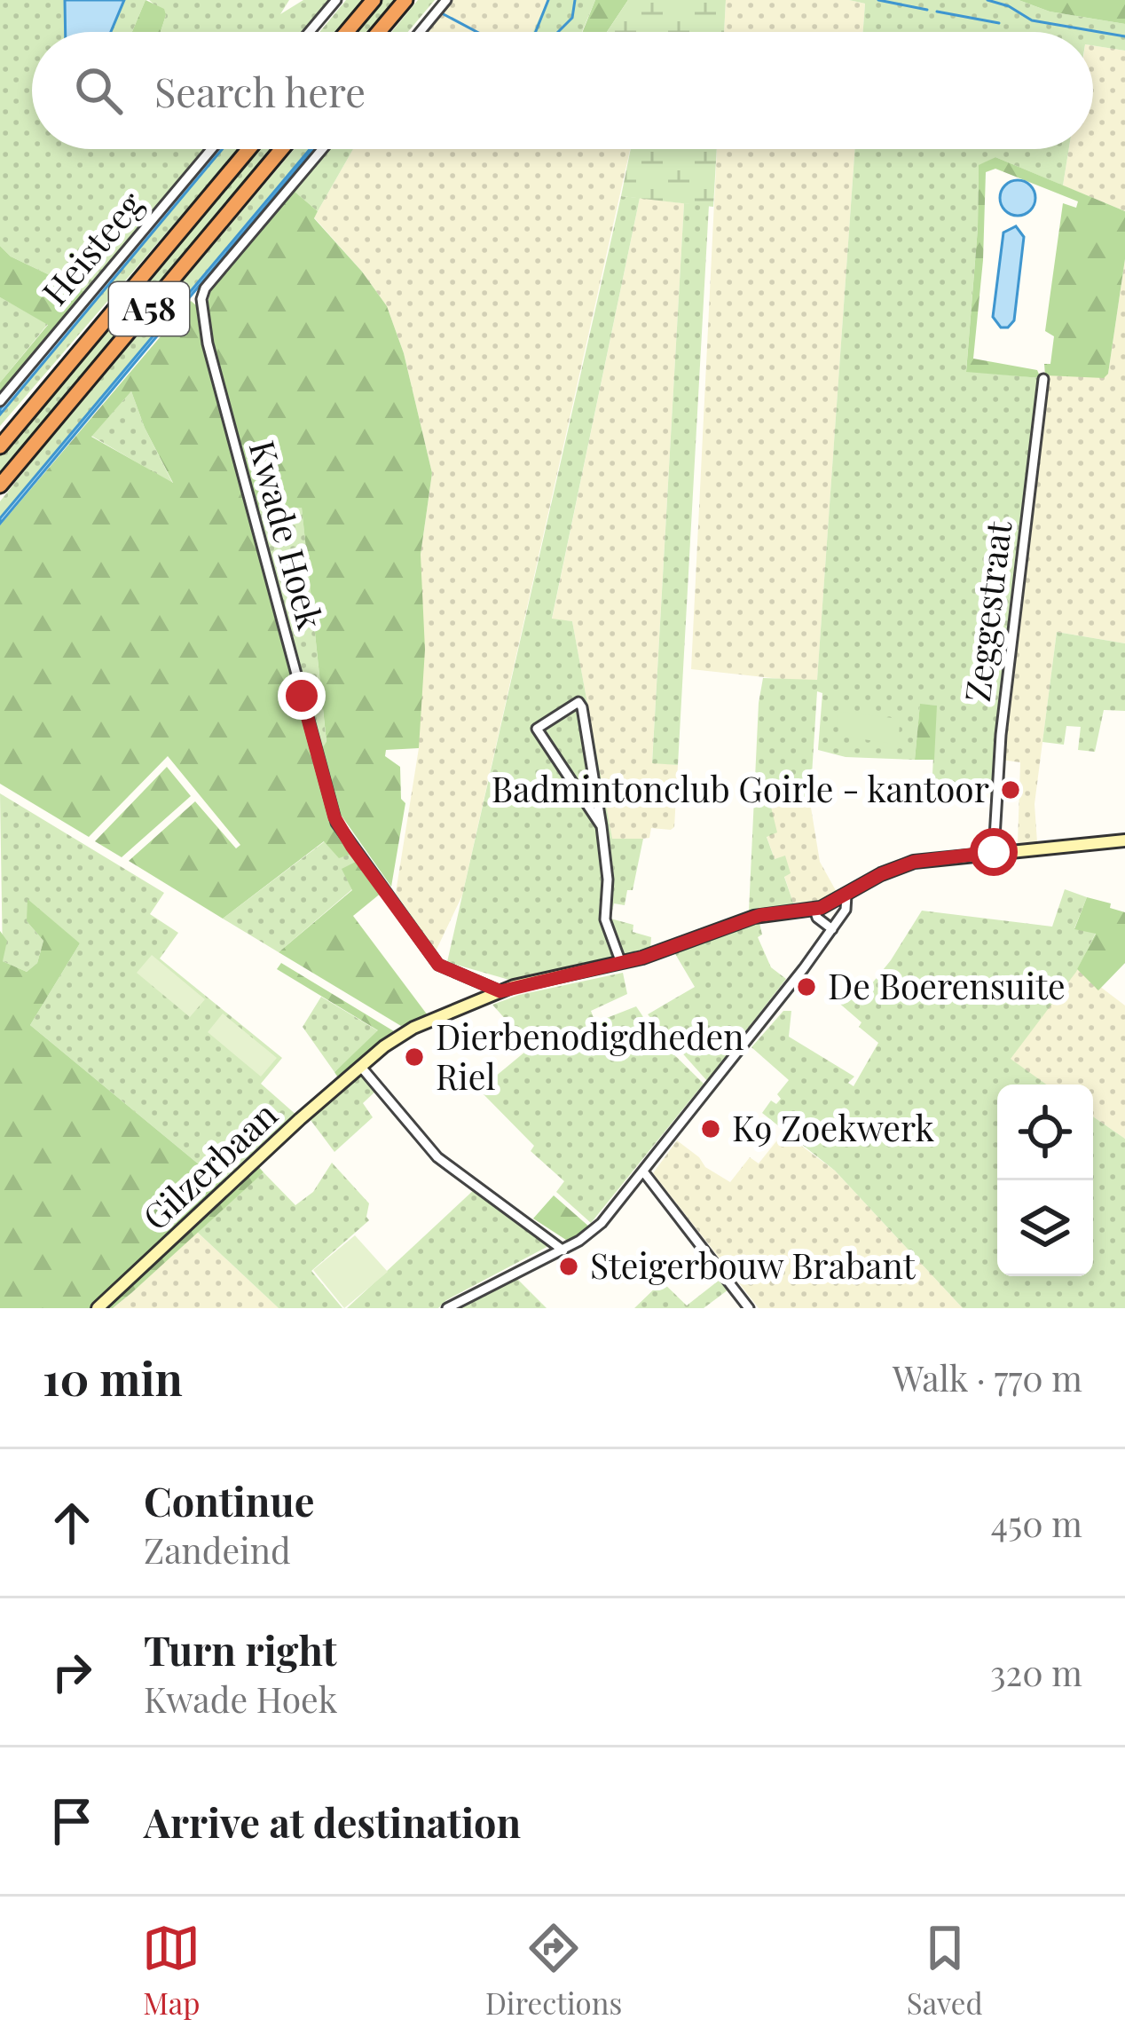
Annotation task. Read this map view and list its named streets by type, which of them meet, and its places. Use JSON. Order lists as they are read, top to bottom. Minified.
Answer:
{"streets":{"highway":["A58"],"street":["Heisteeg","Kwade Hoek","Zeggestraat","Gilzerbaan"]},"crossings":[["Kwade Hoek","Gilzerbaan"],["Zeggestraat","Gilzerbaan"]],"places":["Badmintonclub Goirle - kantoor","De Boerensuite","Dierbenodigdheden Riel","K9 Zoekwerk","Steigerbouw Brabant"],"page":{"search":"Search here","heading":["10 min","Walk · 770 m"],"list":[["Continue","Zandeind","450 m"],["Turn right","Kwade Hoek","320 m"],"Arrive at destination"],"nav":["Map","Directions","Saved"]}}
